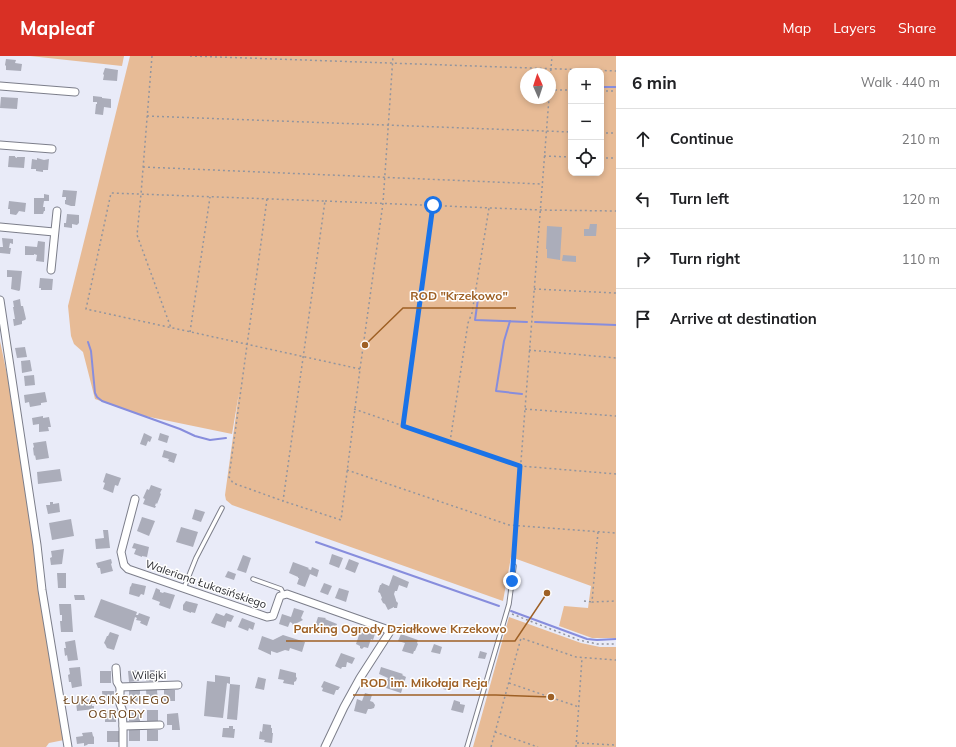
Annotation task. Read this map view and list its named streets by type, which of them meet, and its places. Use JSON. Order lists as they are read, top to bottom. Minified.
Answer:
{"streets":{"street":["Waleriana Łukasińskiego","Wilejki"]},"districts":["ŁUKASIŃSKIEGO OGRODY"],"places":["ROD \"Krzekowo\"","Parking Ogrody Działkowe Krzekowo","ROD im. Mikołaja Reja"],"north":"top","page":{"header":"Mapleaf","nav":["Map","Layers","Share"],"heading":["6 min","Walk · 440 m"],"map_buttons":["+","−"],"list":[["Continue","210 m"],["Turn left","120 m"],["Turn right","110 m"],"Arrive at destination"]}}
